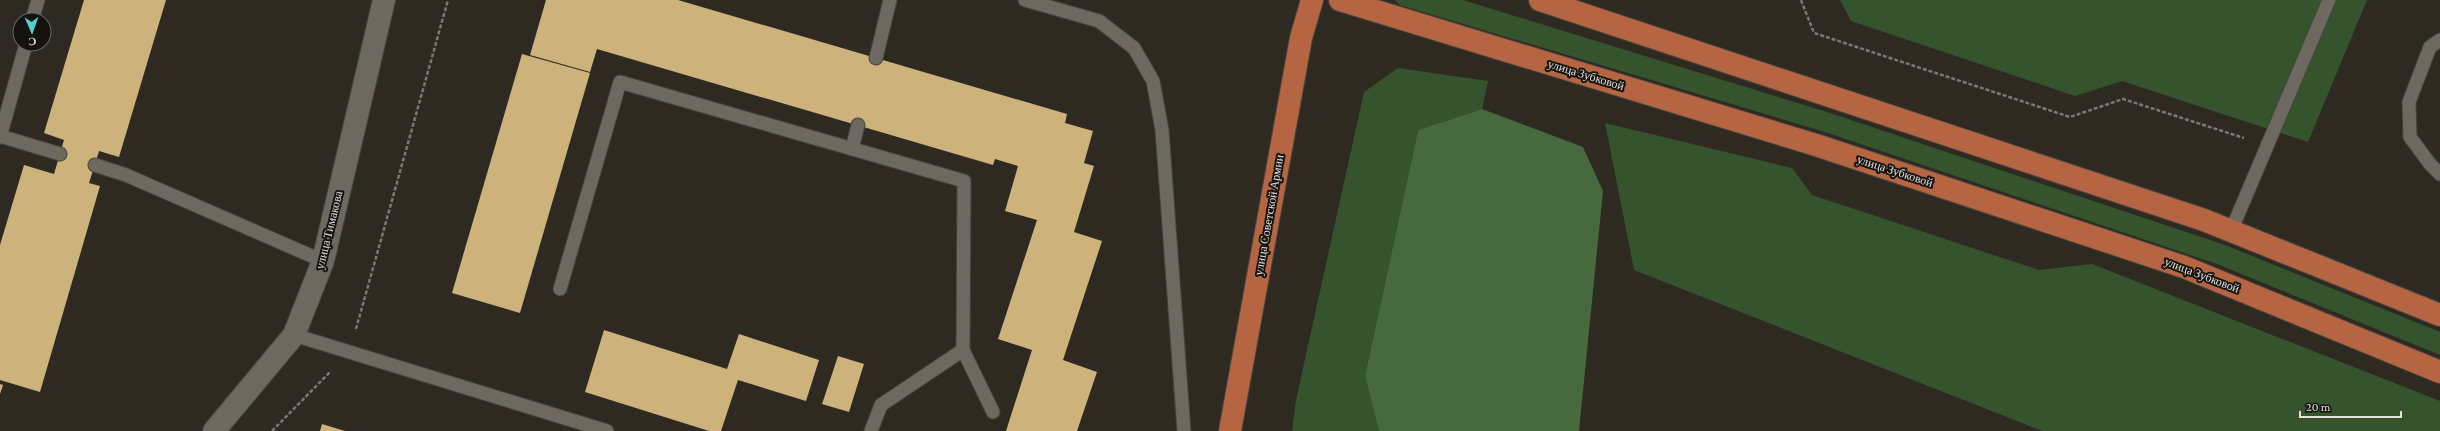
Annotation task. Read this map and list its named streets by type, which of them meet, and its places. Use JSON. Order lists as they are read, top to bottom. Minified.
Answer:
{"streets":{"main road":["улица Зубковой","улица Советской Армии"],"street":["улица Тимакова"]},"scale_bar":"20 m","north":"bottom"}
